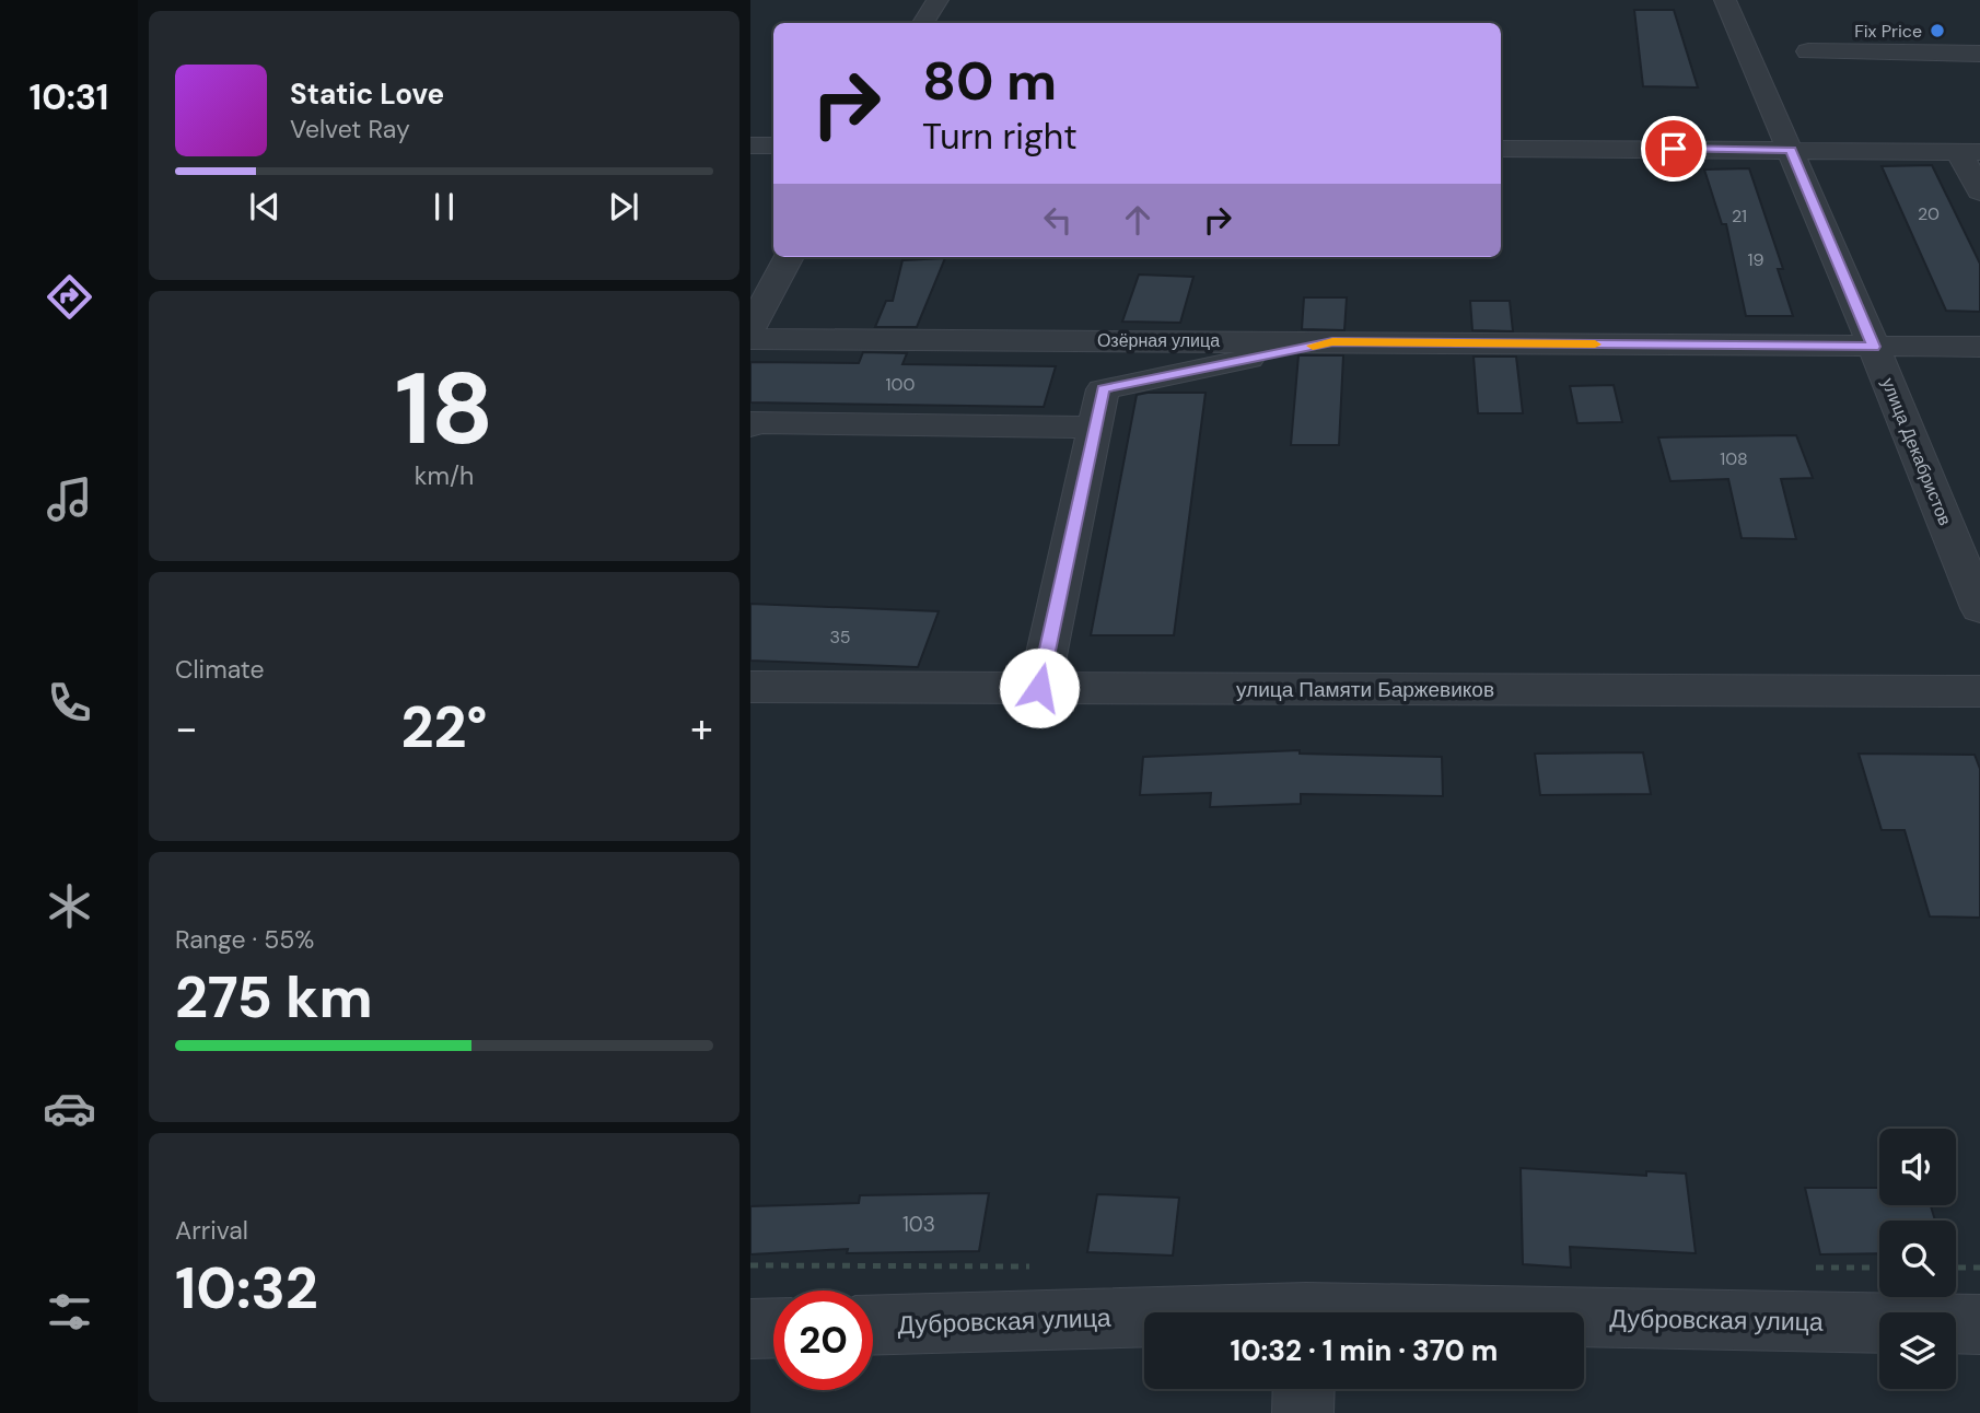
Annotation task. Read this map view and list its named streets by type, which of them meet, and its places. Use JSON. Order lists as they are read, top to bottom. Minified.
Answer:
{"streets":{"street":["Озёрная улица","улица Декабристов","улица Памяти Баржевиков","Дубровская улица"]},"crossings":[["Озёрная улица","улица Декабристов"]],"places":["Fix Price"],"house_numbers":["20","21","19","100","108","35","103"],"page":{"tabs":"10:31","turn":["80 m","Turn right"],"song":["Static Love","Velvet Ray"],"tile":[["18","km/h"],"Climate",["Range · 55%","275 km"],["Arrival","10:32"]],"heat":["−","22°","+"],"limit":"20","trip":"10:32 · 1 min · 370 m"}}
